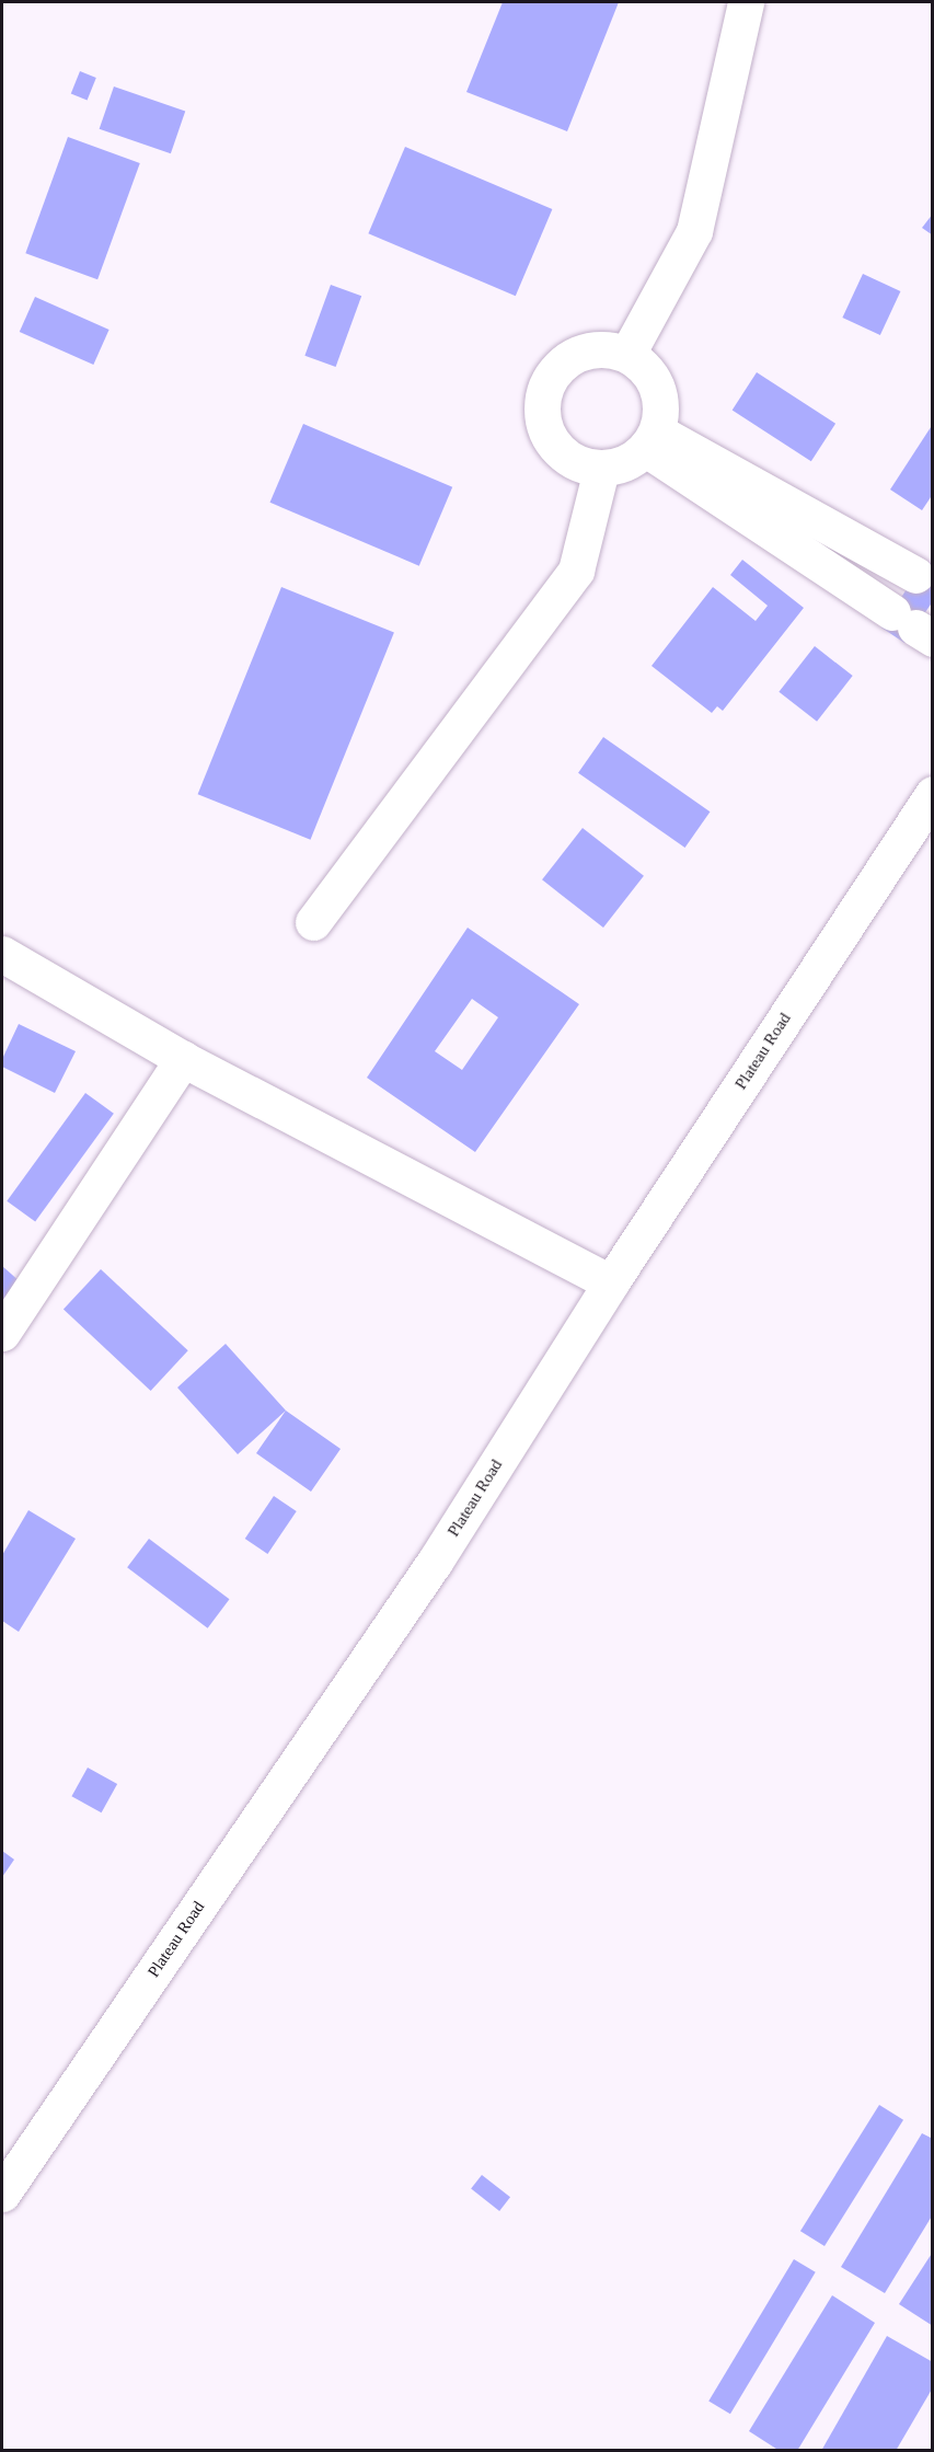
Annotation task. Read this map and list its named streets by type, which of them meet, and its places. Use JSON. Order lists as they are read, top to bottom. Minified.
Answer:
{"streets":{"street":["Plateau Road"]}}
